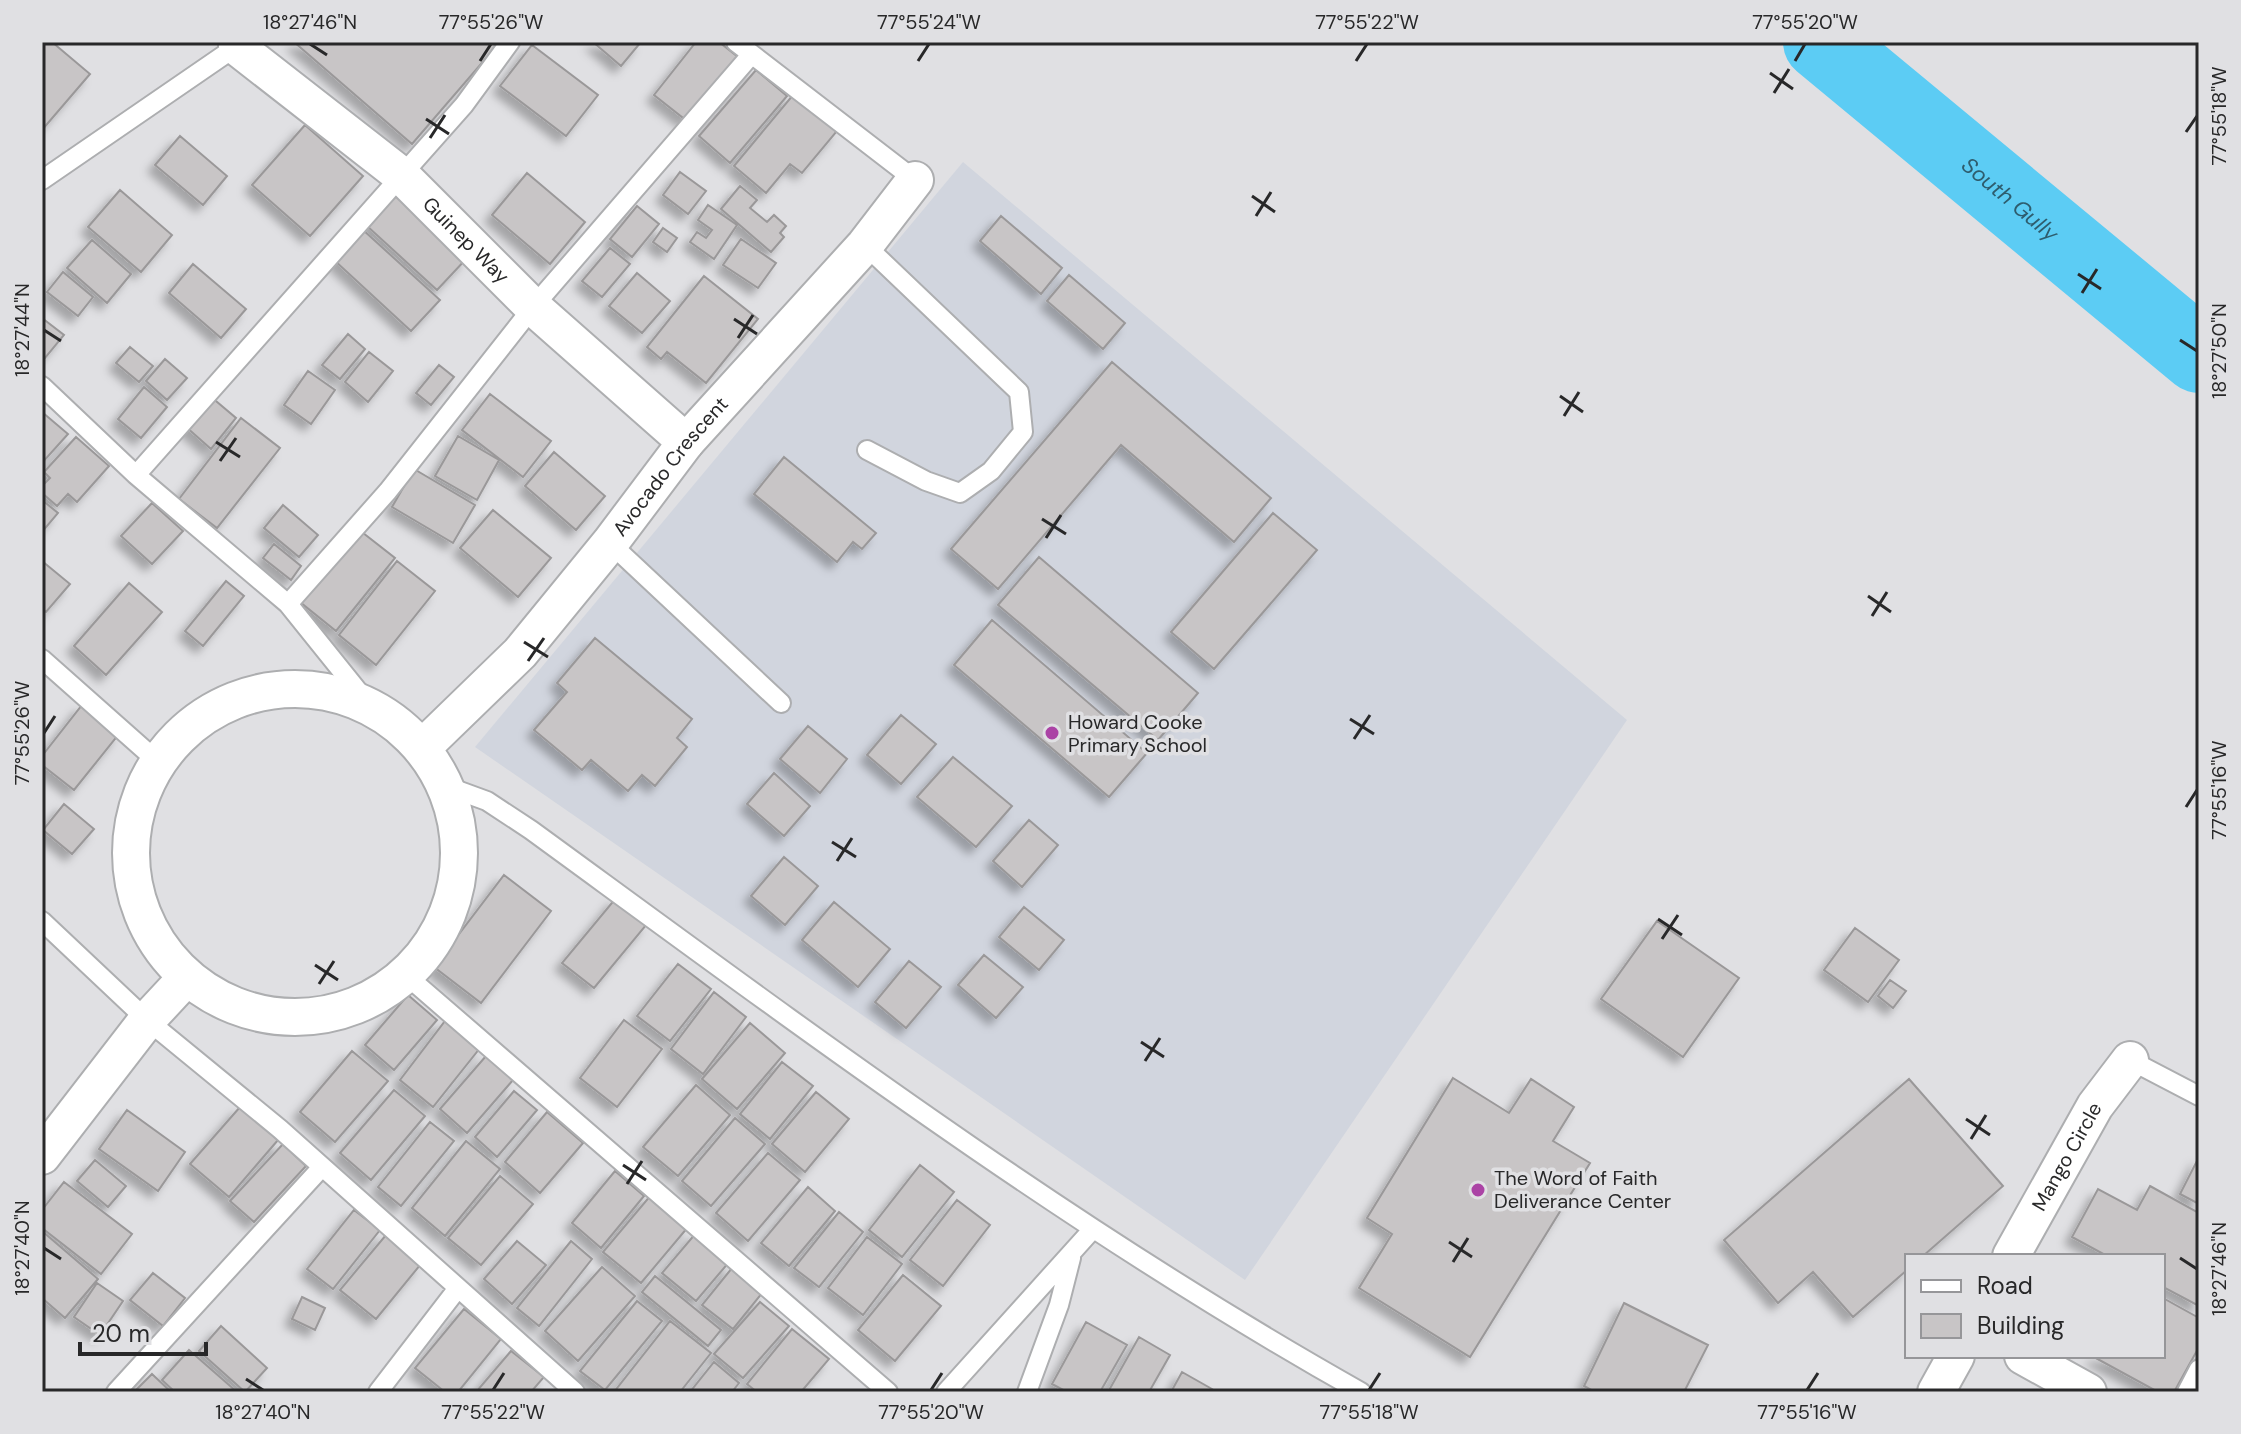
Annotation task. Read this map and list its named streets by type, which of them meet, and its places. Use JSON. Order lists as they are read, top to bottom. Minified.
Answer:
{"streets":{"street":["Guinep Way","Avocado Crescent","Mango Circle"]},"crossings":[["Guinep Way","Avocado Crescent"]],"water":["South Gully"],"places":["Howard Cooke Primary School","The Word of Faith Deliverance Center"],"legend":["Road","Building"],"scale_bar":"20 m","coordinates":["18°27'46\"N","77°55'26\"W","77°55'24\"W","77°55'22\"W","77°55'20\"W","77°55'18\"W","18°27'44\"N","18°27'50\"N","77°55'16\"W","18°27'40\"N"]}
